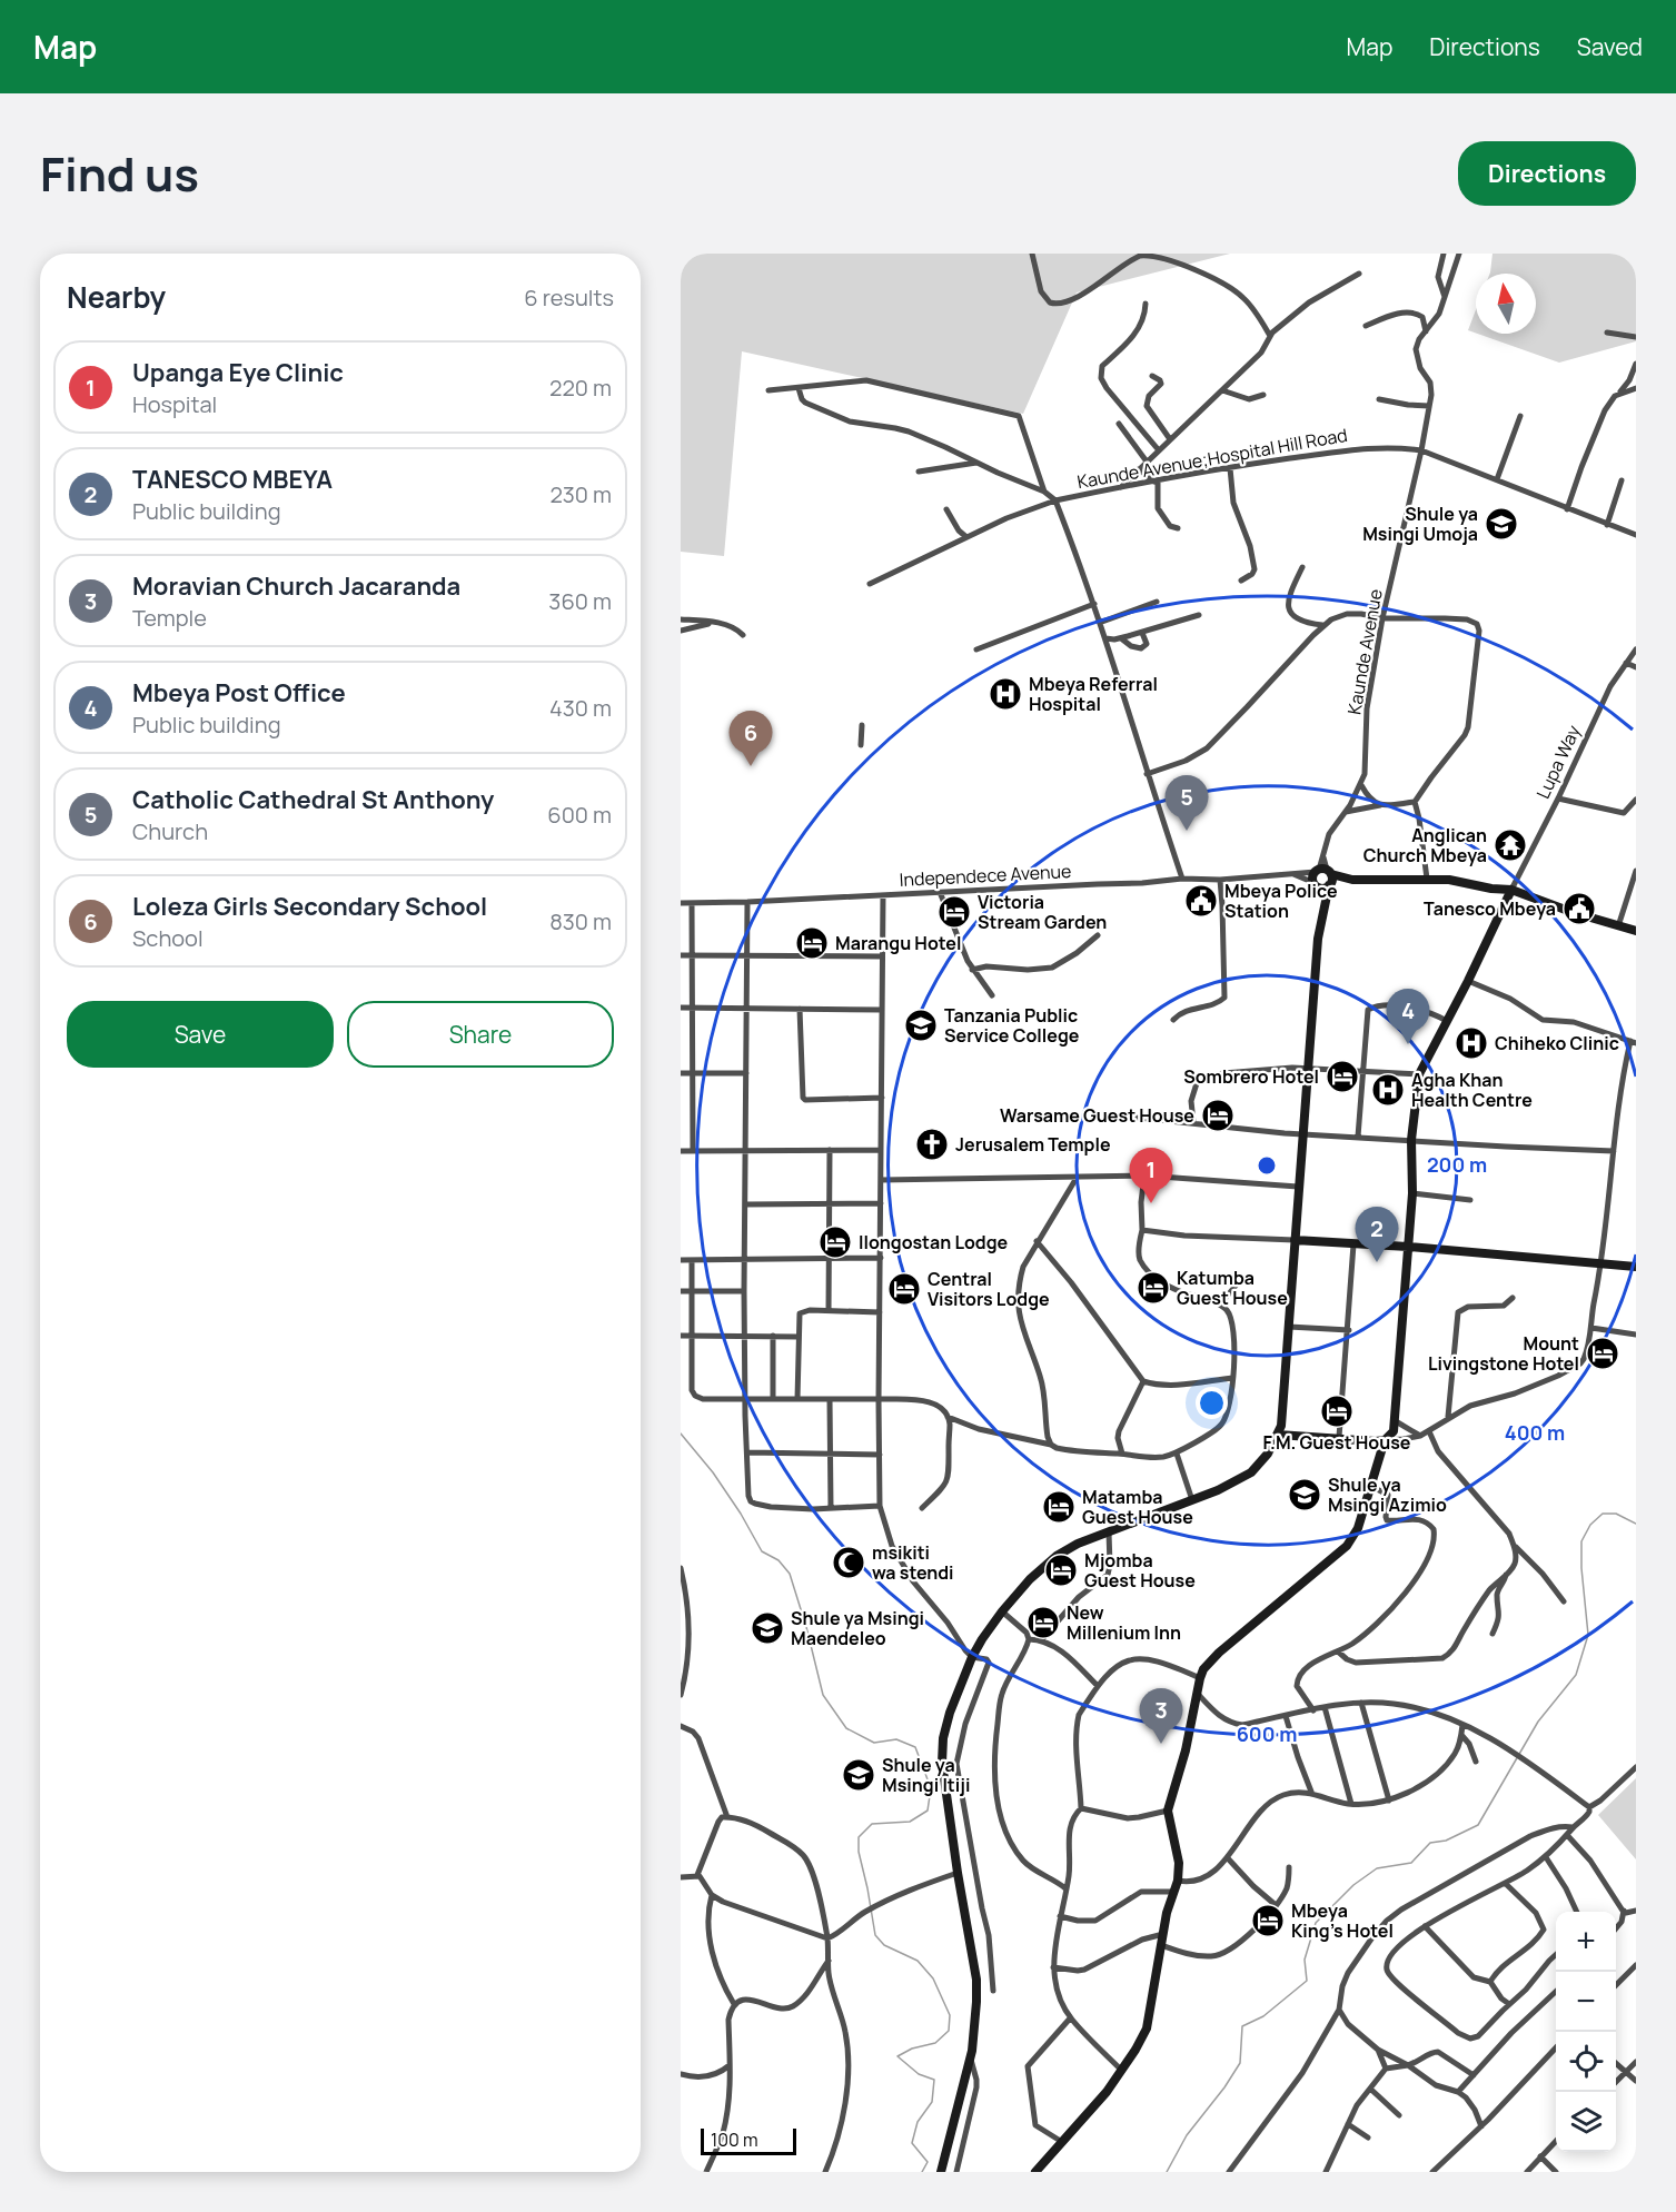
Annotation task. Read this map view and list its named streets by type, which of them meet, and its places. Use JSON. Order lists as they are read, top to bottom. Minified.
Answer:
{"streets":{"street":["Kaunde Avenue;Hospital Hill Road","Kaunde Avenue","Lupa Way","Independece Avenue"]},"crossings":[["Kaunde Avenue;Hospital Hill Road","Kaunde Avenue"],["Kaunde Avenue;Hospital Hill Road","Independece Avenue"],["Kaunde Avenue","Independece Avenue"]],"places":{"school or university":["Shule ya Msingi Umoja","Tanzania Public Service College","Shule ya Msingi Azimio","Shule ya Msingi Maendeleo","Shule ya Msingi Itiji"],"hospital":["Mbeya Referral Hospital","Chiheko Clinic","Agha Khan Health Centre"],"temple":["Anglican Church Mbeya"],"public building":["Mbeya Police Station","Tanesco Mbeya"],"hotel":["Victoria Stream Garden","Marangu Hotel","Sombrero Hotel","Warsame Guest House","Ilongostan Lodge","Katumba Guest House","Central Visitors Lodge","Mount Livingstone Hotel","F.M. Guest House","Matamba Guest House","Mjomba Guest House","New Millenium Inn","Mbeya King's Hotel"],"church":["Jerusalem Temple"],"mosque":["msikiti wa stendi"]},"scale_bar":"100 m","north":"top","page":{"header":"Map","nav":["Map","Directions","Saved"],"title":"Find us","buttons":["Directions",["Save","Share"]],"heading":["Nearby","6 results"],"list":[{"mark":"1","name":"Upanga Eye Clinic","note":"Hospital","value":"220 m"},{"mark":"2","name":"TANESCO MBEYA","note":"Public building","value":"230 m"},{"mark":"3","name":"Moravian Church Jacaranda","note":"Temple","value":"360 m"},{"mark":"4","name":"Mbeya Post Office","note":"Public building","value":"430 m"},{"mark":"5","name":"Catholic Cathedral St Anthony","note":"Church","value":"600 m"},{"mark":"6","name":"Loleza Girls Secondary School","note":"School","value":"830 m"}],"pins":["6","5","4","1","2","3"],"map_buttons":["+","−"],"scale":"100 m"},"rings":["200 m","400 m","600 m"]}
